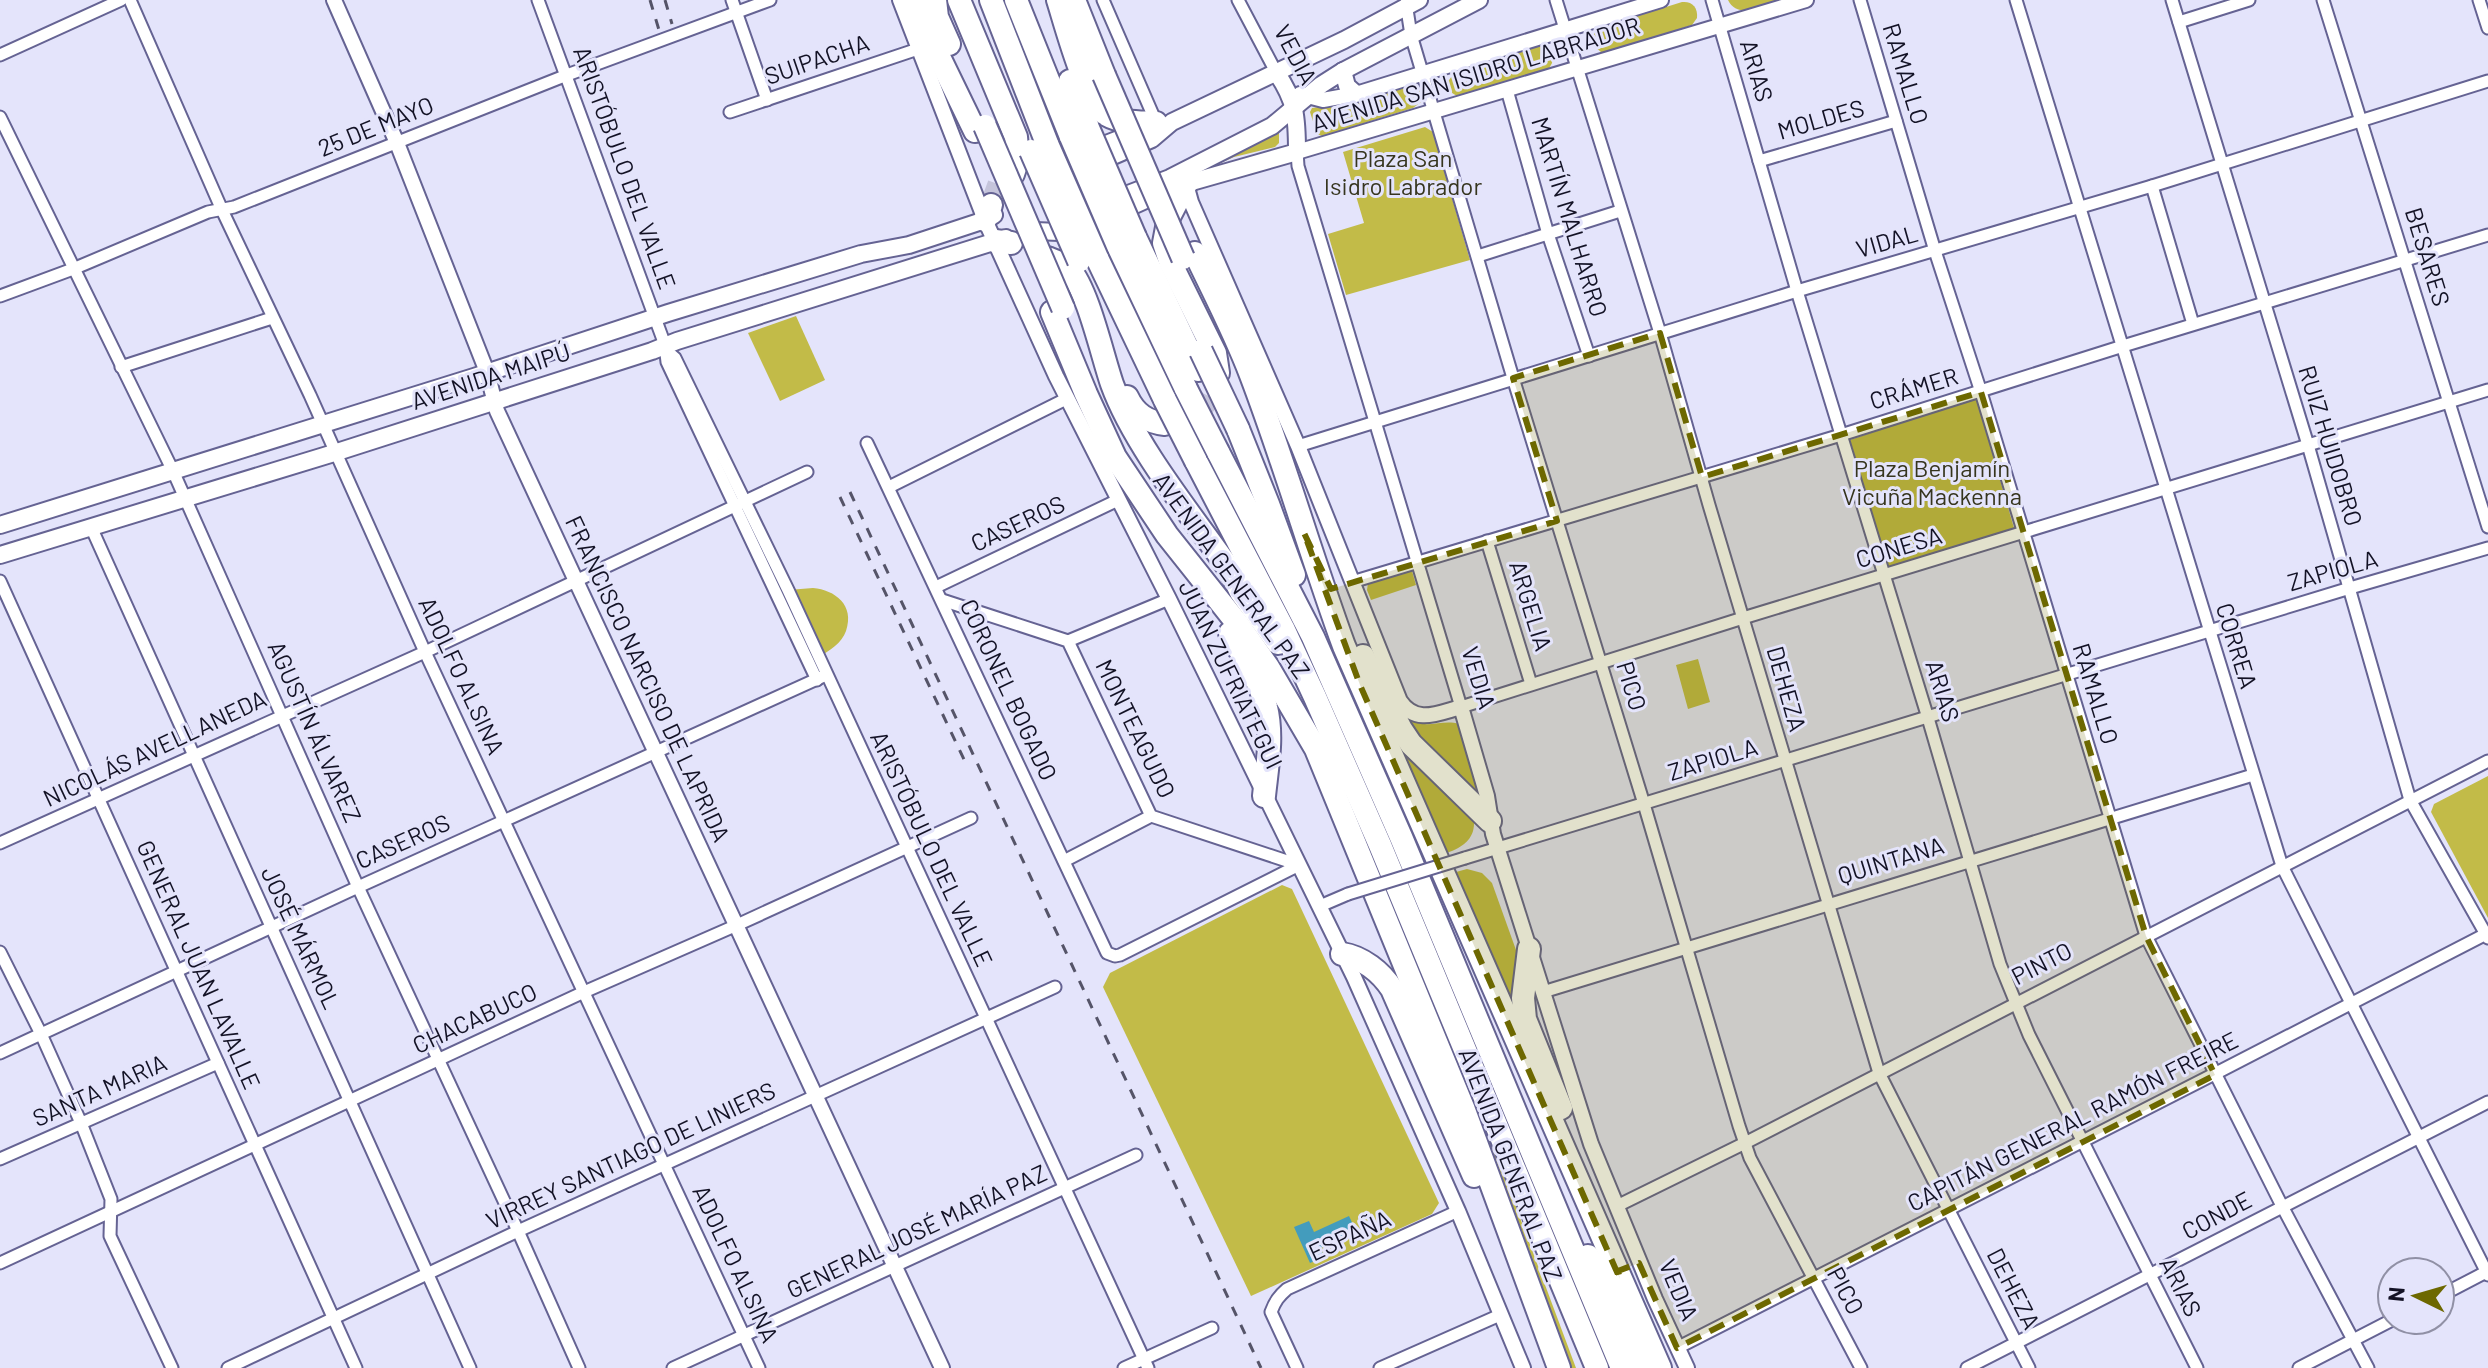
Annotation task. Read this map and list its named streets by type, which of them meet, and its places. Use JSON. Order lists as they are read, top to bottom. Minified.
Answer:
{"streets":{"highway":["AVENIDA GENERAL PAZ"],"main road":["VEDIA","AVENIDA MAIPÚ"],"street":["SUIPACHA","ARIAS","RAMALLO","AVENIDA SAN ISIDRO LABRADOR","MOLDES","25 DE MAYO","ARISTÓBULO DEL VALLE","MARTÍN MALHARRO","VIDAL","BESARES","CRÁMER","RUIZ HUIDOBRO","CASEROS","CONESA","ZAPIOLA","ARGELIA","CORREA","JUAN ZUFRIATEGUI","ADOLFO ALSINA","FRANCISCO NARCISO DE LAPRIDA","PICO","DEHEZA","CORONEL BOGADO","MONTEAGUDO","AGUSTÍN ÁLVAREZ","NICOLÁS AVELLANEDA","QUINTANA","JOSÉ MÁRMOL","PINTO","GENERAL JUAN LAVALLE","CHACABUCO","SANTA MARIA","CAPITÁN GENERAL RAMÓN FREIRE","VIRREY SANTIAGO DE LINIERS","CONDE","GENERAL JOSÉ MARÍA PAZ","ESPAÑA"]},"crossings":[["VEDIA","AVENIDA SAN ISIDRO LABRADOR"],["VEDIA","VIDAL"],["VEDIA","CRÁMER"],["VEDIA","CONESA"],["VEDIA","ZAPIOLA"],["VEDIA","QUINTANA"],["VEDIA","PINTO"],["VEDIA","CAPITÁN GENERAL RAMÓN FREIRE"],["SUIPACHA","JUAN ZUFRIATEGUI"],["ARIAS","AVENIDA SAN ISIDRO LABRADOR"],["ARIAS","MOLDES"],["ARIAS","VIDAL"],["ARIAS","CRÁMER"],["ARIAS","CONESA"],["ARIAS","ZAPIOLA"],["ARIAS","QUINTANA"],["ARIAS","PINTO"],["ARIAS","CAPITÁN GENERAL RAMÓN FREIRE"],["ARIAS","CONDE"],["RAMALLO","MOLDES"],["RAMALLO","VIDAL"],["RAMALLO","CRÁMER"],["RAMALLO","CONESA"],["RAMALLO","ZAPIOLA"],["RAMALLO","QUINTANA"],["RAMALLO","PINTO"],["RAMALLO","CAPITÁN GENERAL RAMÓN FREIRE"],["RAMALLO","CONDE"],["AVENIDA SAN ISIDRO LABRADOR","MARTÍN MALHARRO"],["AVENIDA SAN ISIDRO LABRADOR","PICO"],["AVENIDA SAN ISIDRO LABRADOR","DEHEZA"],["25 DE MAYO","ARISTÓBULO DEL VALLE"],["25 DE MAYO","ADOLFO ALSINA"],["25 DE MAYO","FRANCISCO NARCISO DE LAPRIDA"],["25 DE MAYO","AGUSTÍN ÁLVAREZ"],["ARISTÓBULO DEL VALLE","AVENIDA MAIPÚ"],["ARISTÓBULO DEL VALLE","CASEROS"],["ARISTÓBULO DEL VALLE","NICOLÁS AVELLANEDA"],["ARISTÓBULO DEL VALLE","CHACABUCO"],["ARISTÓBULO DEL VALLE","VIRREY SANTIAGO DE LINIERS"],["ARISTÓBULO DEL VALLE","GENERAL JOSÉ MARÍA PAZ"],["MARTÍN MALHARRO","VIDAL"],["VIDAL","BESARES"],["VIDAL","RUIZ HUIDOBRO"],["VIDAL","CORREA"],["VIDAL","PICO"],["VIDAL","DEHEZA"],["BESARES","CRÁMER"],["BESARES","CONESA"],["AVENIDA MAIPÚ","JUAN ZUFRIATEGUI"],["AVENIDA MAIPÚ","ADOLFO ALSINA"],["AVENIDA MAIPÚ","FRANCISCO NARCISO DE LAPRIDA"],["AVENIDA MAIPÚ","AGUSTÍN ÁLVAREZ"],["AVENIDA MAIPÚ","JOSÉ MÁRMOL"],["CRÁMER","RUIZ HUIDOBRO"],["CRÁMER","CONESA"],["CRÁMER","ARGELIA"],["CRÁMER","CORREA"],["CRÁMER","PICO"],["CRÁMER","DEHEZA"],["RUIZ HUIDOBRO","CONESA"],["RUIZ HUIDOBRO","ZAPIOLA"],["RUIZ HUIDOBRO","PINTO"],["RUIZ HUIDOBRO","CAPITÁN GENERAL RAMÓN FREIRE"],["CASEROS","JUAN ZUFRIATEGUI"],["CASEROS","ADOLFO ALSINA"],["CASEROS","FRANCISCO NARCISO DE LAPRIDA"],["CASEROS","CORONEL BOGADO"],["CASEROS","AGUSTÍN ÁLVAREZ"],["CASEROS","JOSÉ MÁRMOL"],["CASEROS","GENERAL JUAN LAVALLE"],["CONESA","ARGELIA"],["CONESA","CORREA"],["CONESA","PICO"],["CONESA","DEHEZA"],["ZAPIOLA","CORREA"],["ZAPIOLA","JUAN ZUFRIATEGUI"],["ZAPIOLA","PICO"],["ZAPIOLA","DEHEZA"],["CORREA","QUINTANA"],["CORREA","PINTO"],["CORREA","CAPITÁN GENERAL RAMÓN FREIRE"],["CORREA","CONDE"],["JUAN ZUFRIATEGUI","CORONEL BOGADO"],["JUAN ZUFRIATEGUI","MONTEAGUDO"],["JUAN ZUFRIATEGUI","ESPAÑA"],["ADOLFO ALSINA","NICOLÁS AVELLANEDA"],["ADOLFO ALSINA","CHACABUCO"],["ADOLFO ALSINA","VIRREY SANTIAGO DE LINIERS"],["ADOLFO ALSINA","GENERAL JOSÉ MARÍA PAZ"],["FRANCISCO NARCISO DE LAPRIDA","NICOLÁS AVELLANEDA"],["FRANCISCO NARCISO DE LAPRIDA","CHACABUCO"],["FRANCISCO NARCISO DE LAPRIDA","VIRREY SANTIAGO DE LINIERS"],["FRANCISCO NARCISO DE LAPRIDA","GENERAL JOSÉ MARÍA PAZ"],["PICO","QUINTANA"],["PICO","PINTO"],["PICO","CAPITÁN GENERAL RAMÓN FREIRE"],["DEHEZA","QUINTANA"],["DEHEZA","PINTO"],["DEHEZA","CAPITÁN GENERAL RAMÓN FREIRE"],["DEHEZA","CONDE"],["CORONEL BOGADO","MONTEAGUDO"],["AGUSTÍN ÁLVAREZ","NICOLÁS AVELLANEDA"],["AGUSTÍN ÁLVAREZ","CHACABUCO"],["AGUSTÍN ÁLVAREZ","VIRREY SANTIAGO DE LINIERS"],["NICOLÁS AVELLANEDA","JOSÉ MÁRMOL"],["NICOLÁS AVELLANEDA","GENERAL JUAN LAVALLE"],["JOSÉ MÁRMOL","CHACABUCO"],["JOSÉ MÁRMOL","VIRREY SANTIAGO DE LINIERS"],["GENERAL JUAN LAVALLE","CHACABUCO"],["GENERAL JUAN LAVALLE","SANTA MARIA"],["GENERAL JUAN LAVALLE","VIRREY SANTIAGO DE LINIERS"]],"parks":["Plaza San Isidro Labrador","Plaza Benjamín Vicuña Mackenna"],"north":"left"}
